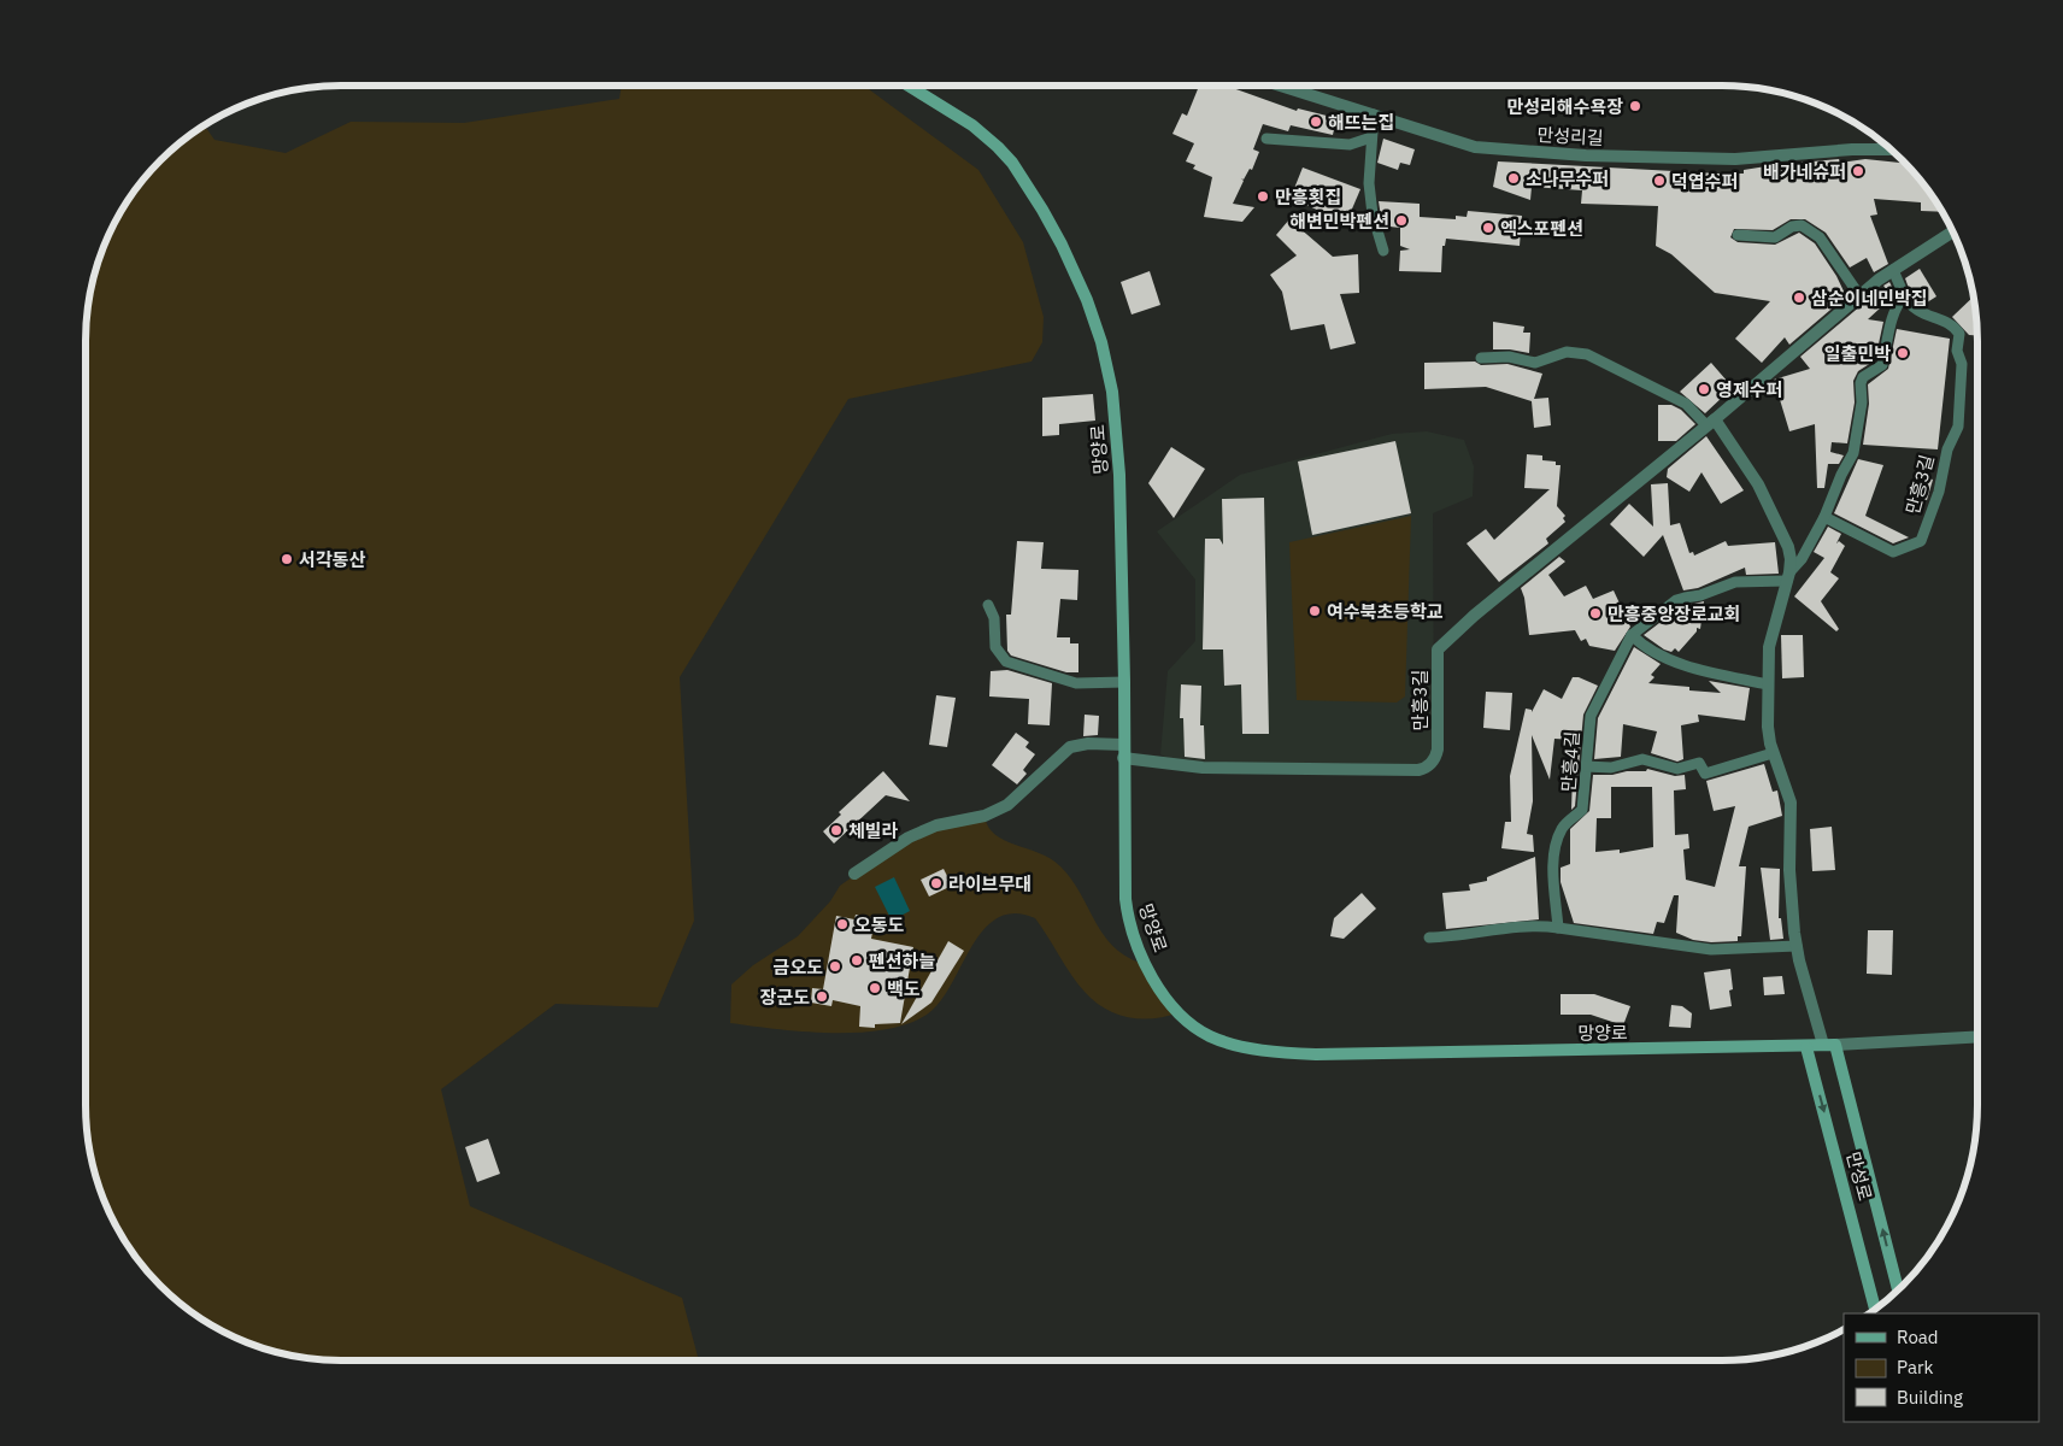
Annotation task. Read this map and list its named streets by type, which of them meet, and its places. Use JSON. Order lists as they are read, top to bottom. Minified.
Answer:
{"streets":{"main road":["망양로","만성로"],"street":["만성리길","만흥3길"],"lane":["만흥4길"]},"crossings":[["망양로","만흥3길"],["망양로","만성로"]],"places":["만성리해수욕장","해뜨는집","배가네슈퍼","소나무수퍼","덕엽수퍼","만흥횟집","해변민박펜션","엑스포펜션","삼순이네민박집","일출민박","영제수퍼","서각동산","여수북초등학교","만흥중앙장로교회","체빌라","라이브무대","오동도","펜션하늘","금오도","백도","장군도"],"legend":["Road","Park","Building"]}
